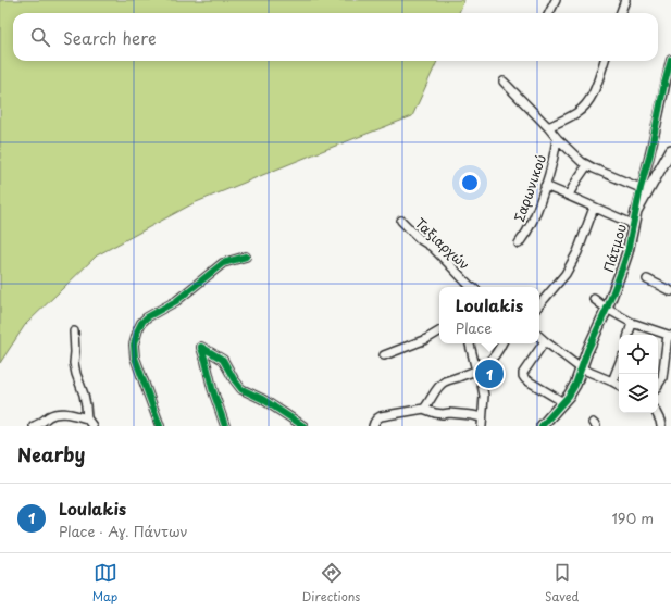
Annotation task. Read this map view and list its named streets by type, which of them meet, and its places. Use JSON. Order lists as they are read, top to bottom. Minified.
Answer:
{"streets":{"street":["Σαρωνικού","Ταξιαρχών","Πάτμου"]},"page":{"search":"Search here","popup":["Loulakis","Place"],"pins":"1","heading":"Nearby","list":[{"mark":"1","name":"Loulakis","note":"Place · Αγ. Πάντων","value":"190 m"}],"nav":["Map","Directions","Saved"]}}
